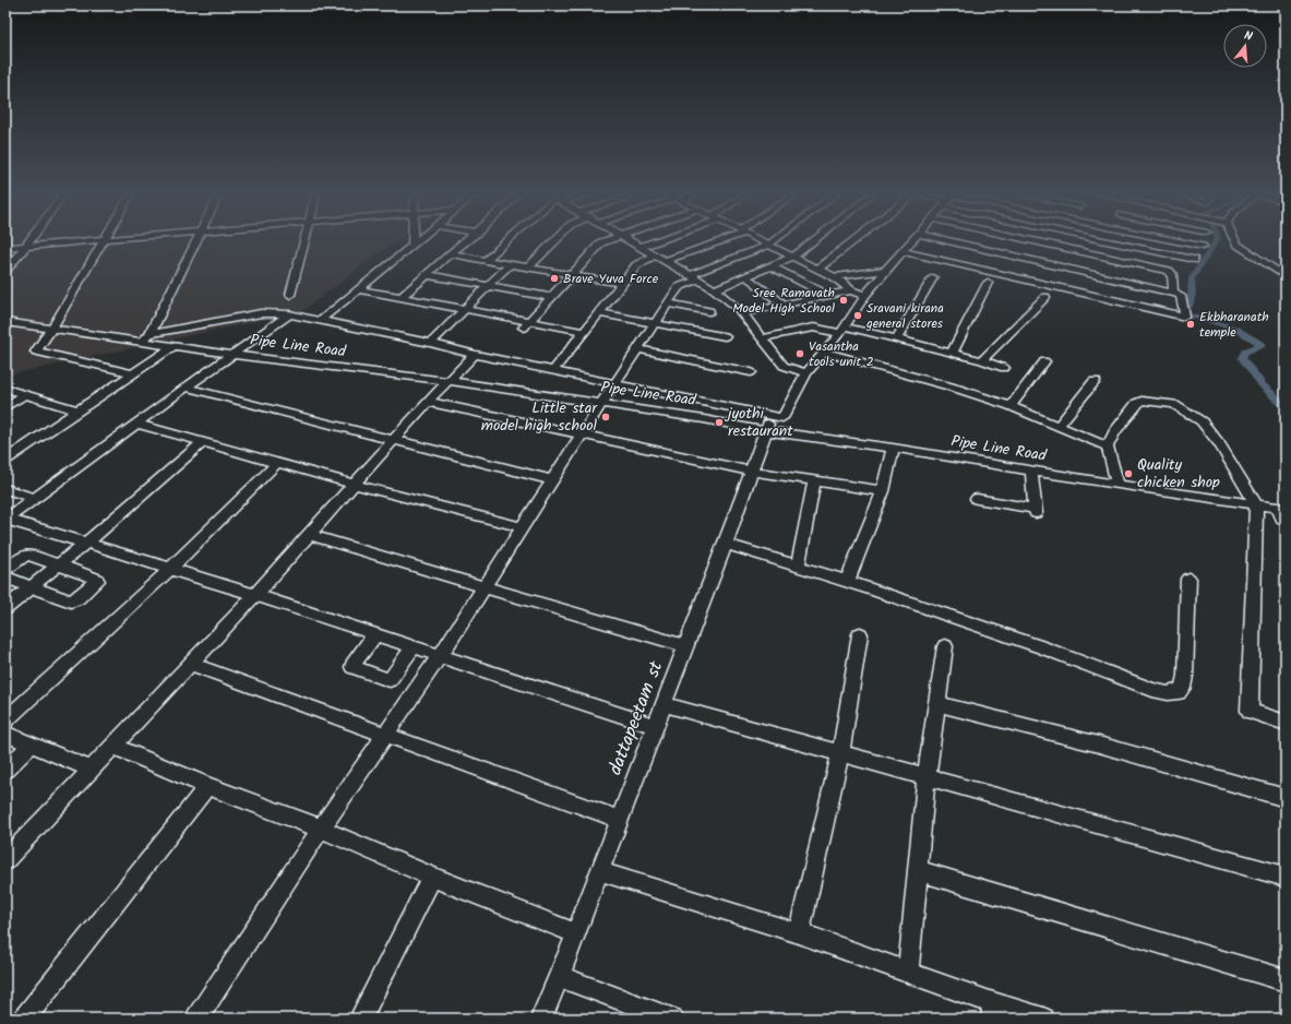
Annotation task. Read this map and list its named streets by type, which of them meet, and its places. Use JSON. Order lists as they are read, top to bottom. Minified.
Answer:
{"streets":{"street":["Pipe Line Road","dattapeetam st"]},"crossings":[["Pipe Line Road","dattapeetam st"]],"places":["Brave Yuva Force","Sree Ramavath Model High School","Sravani kirana general stores","Ekbharanath temple","Vasantha tools unit 2","Little star model high school","jyothi restaurant","Quality chicken shop"],"north":"top"}
